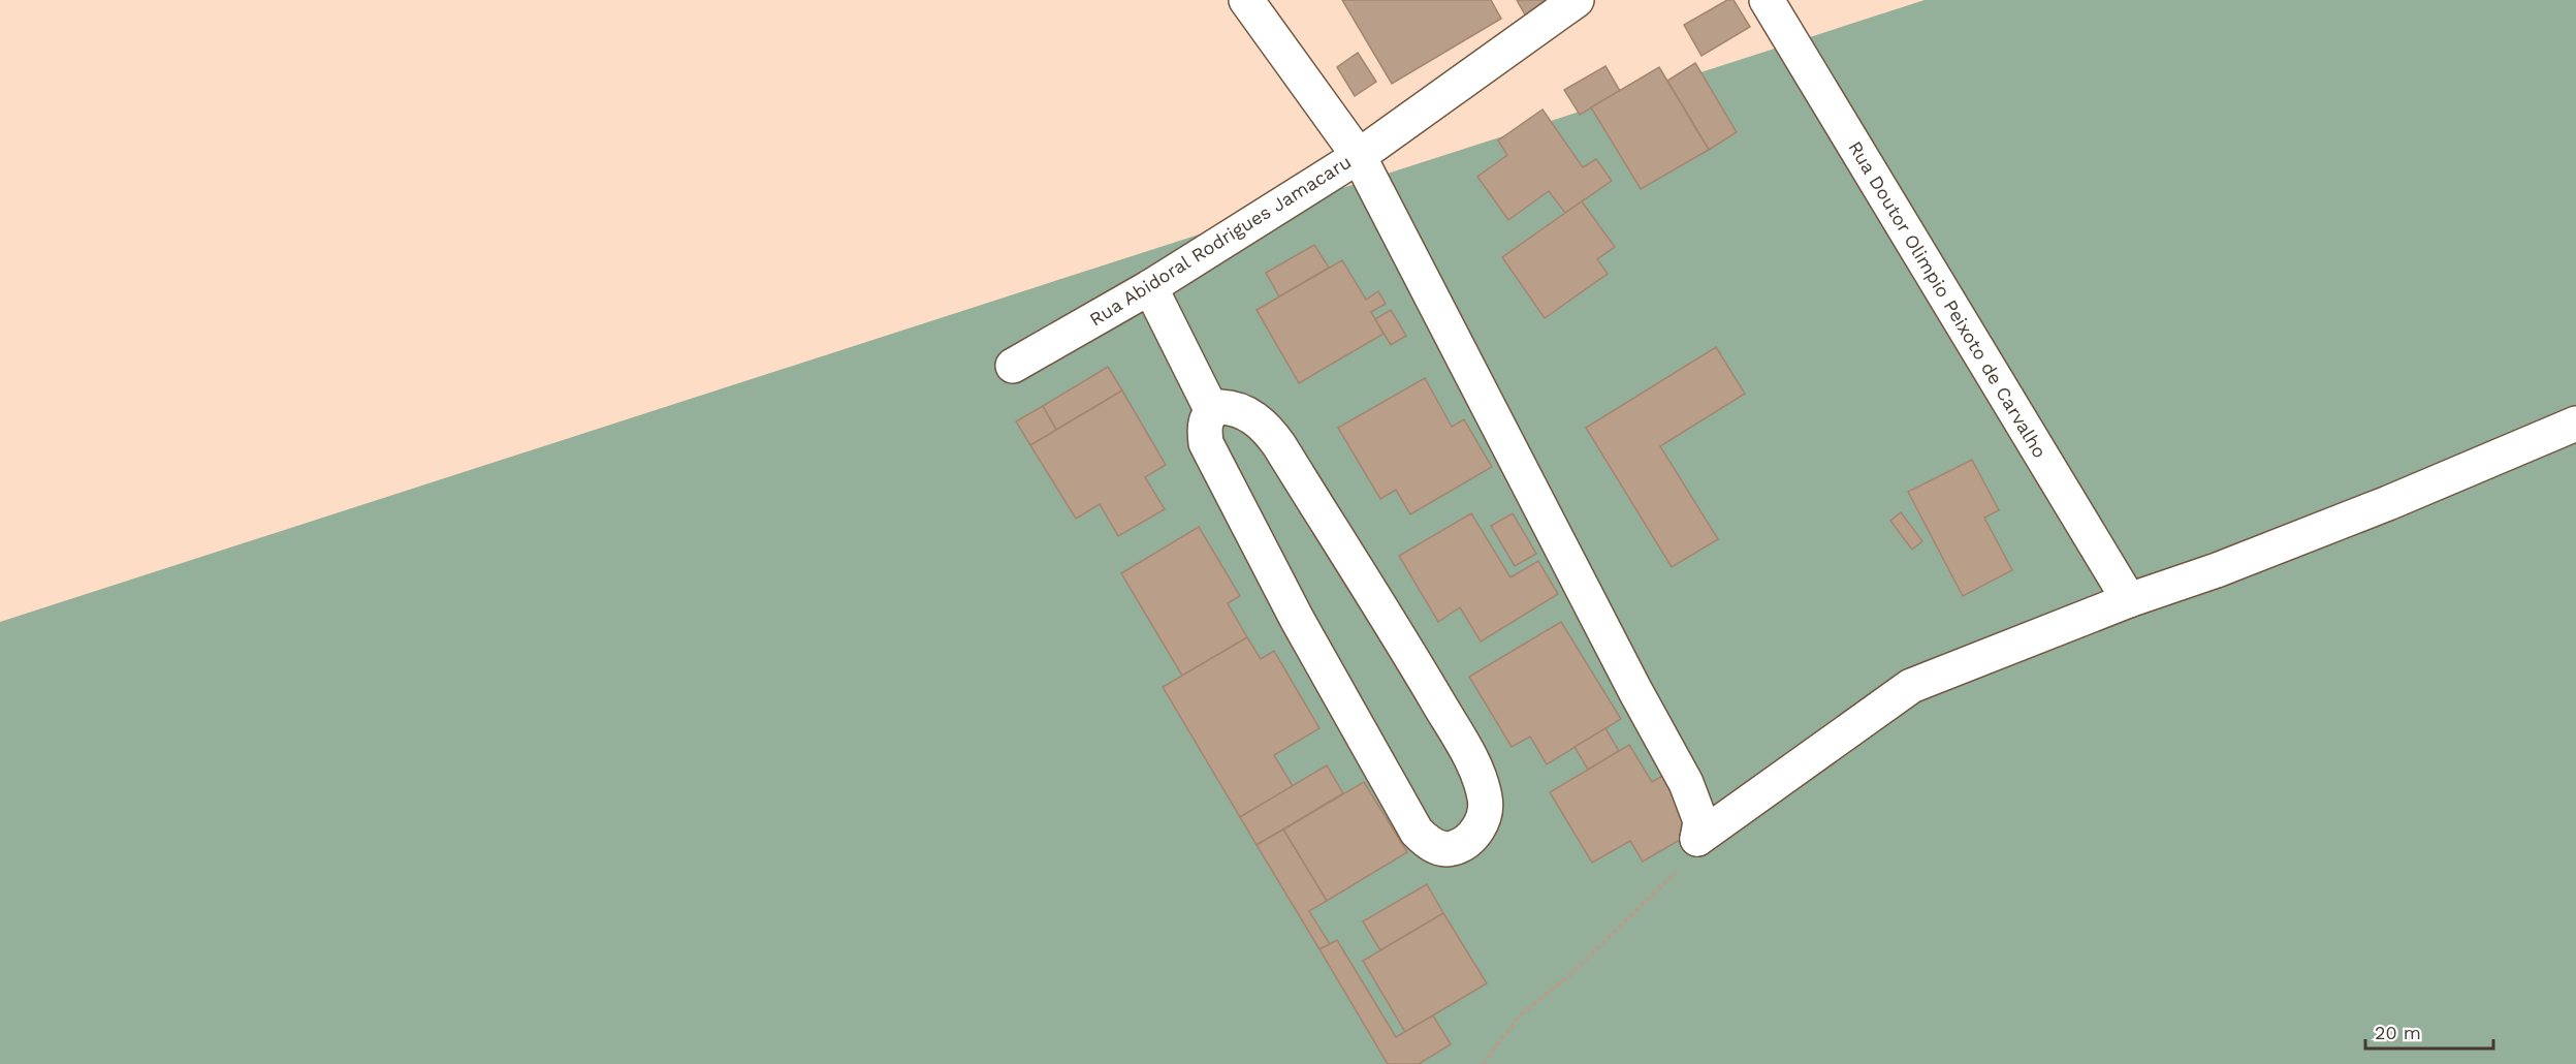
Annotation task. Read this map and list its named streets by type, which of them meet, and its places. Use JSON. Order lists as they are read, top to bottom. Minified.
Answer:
{"streets":{"street":["Rua Abidoral Rodrigues Jamacaru","Rua Doutor Olimpio Peixoto de Carvalho"]},"scale_bar":"20 m"}
